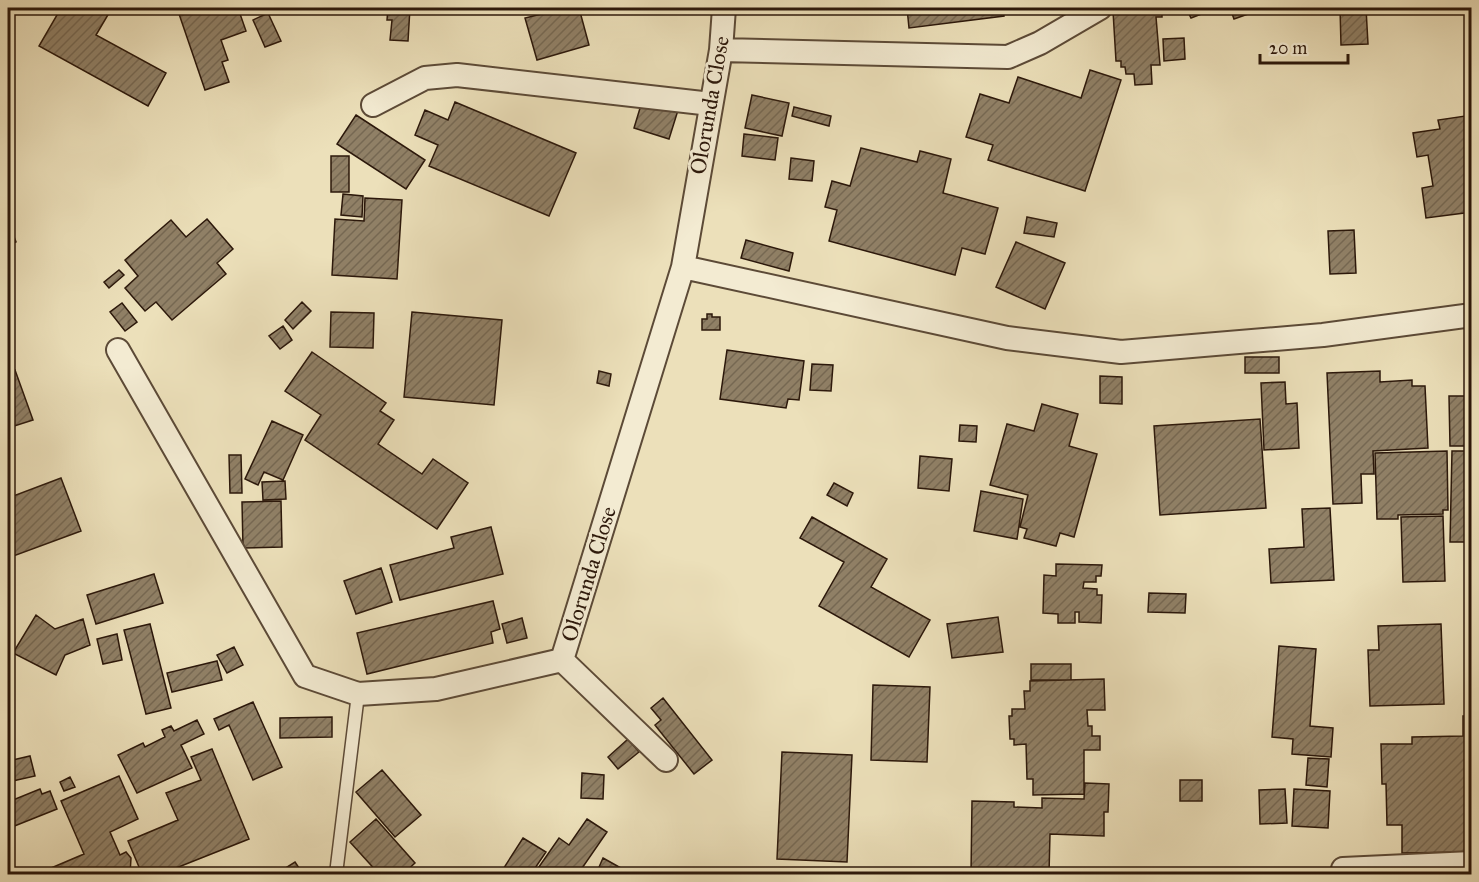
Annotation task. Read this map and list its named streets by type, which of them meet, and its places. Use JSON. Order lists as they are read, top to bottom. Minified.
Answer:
{"streets":{"street":["Olorunda Close"]},"scale_bar":"20 m"}
